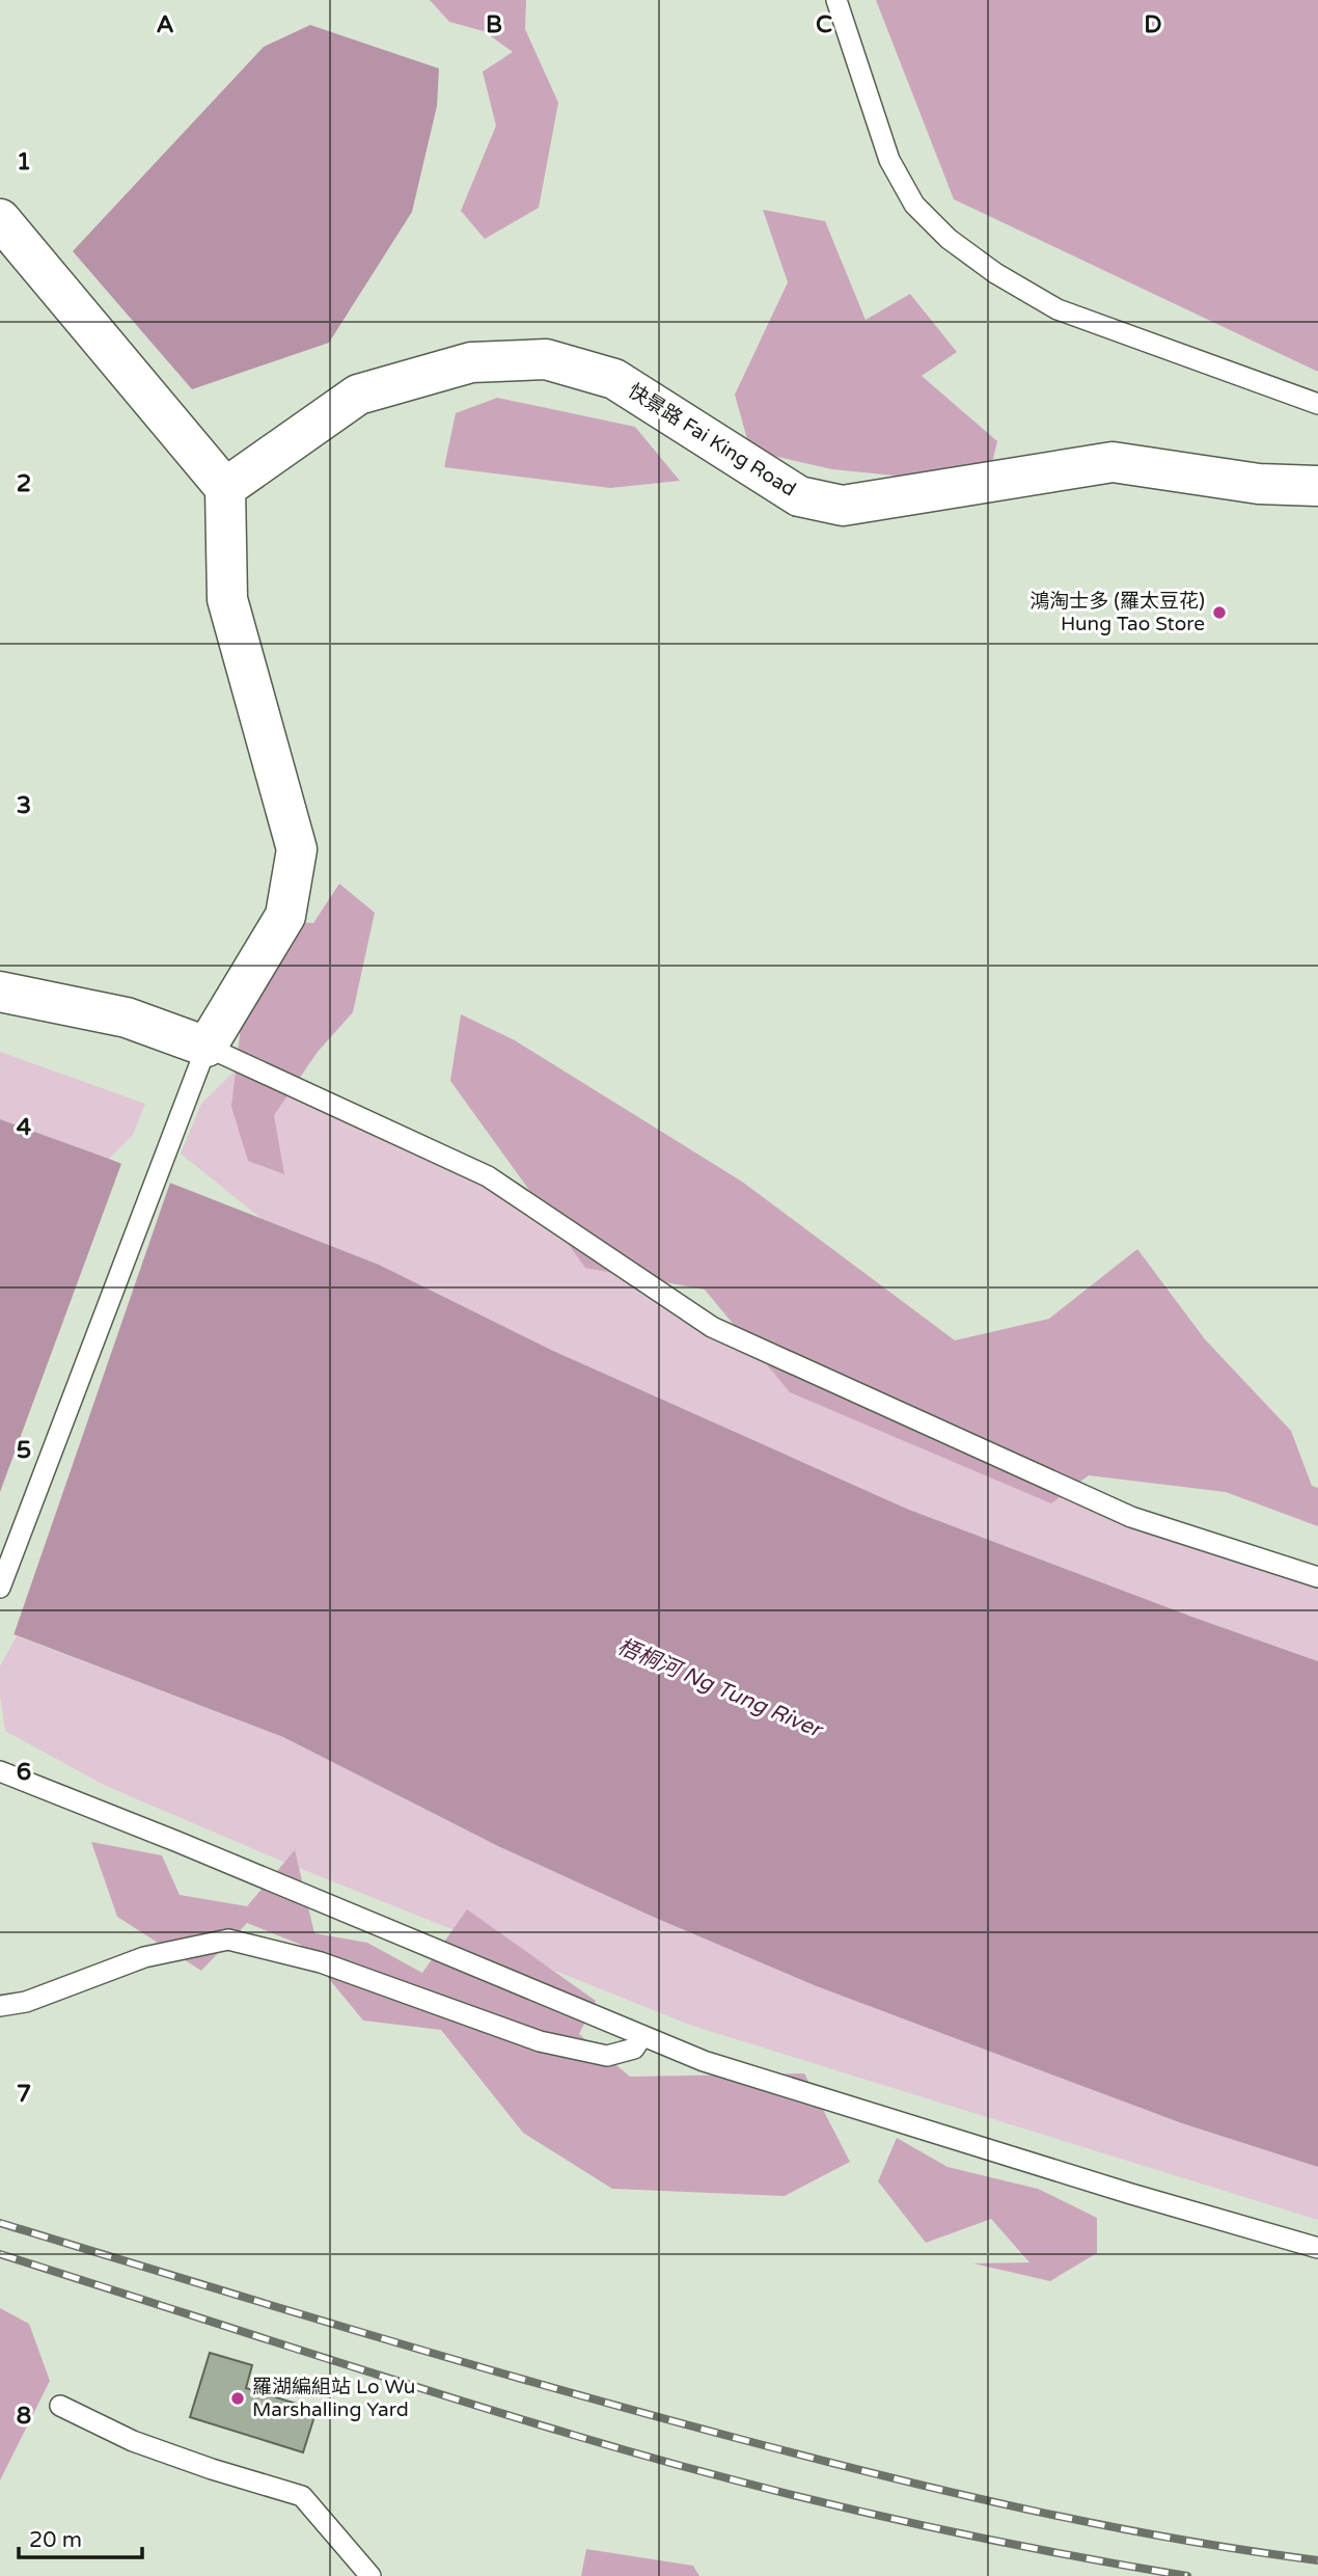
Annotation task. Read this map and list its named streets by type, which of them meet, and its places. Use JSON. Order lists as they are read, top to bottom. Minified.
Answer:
{"streets":{"street":["快景路 Fai King Road"]},"water":["梧桐河 Ng Tung River"],"places":["鴻淘士多 (羅太豆花) Hung Tao Store","羅湖編組站 Lo Wu Marshalling Yard"],"scale_bar":"20 m","grid":{"columns":["A","B","C","D"],"rows":["1","2","3","4","5","6","7","8"]}}
